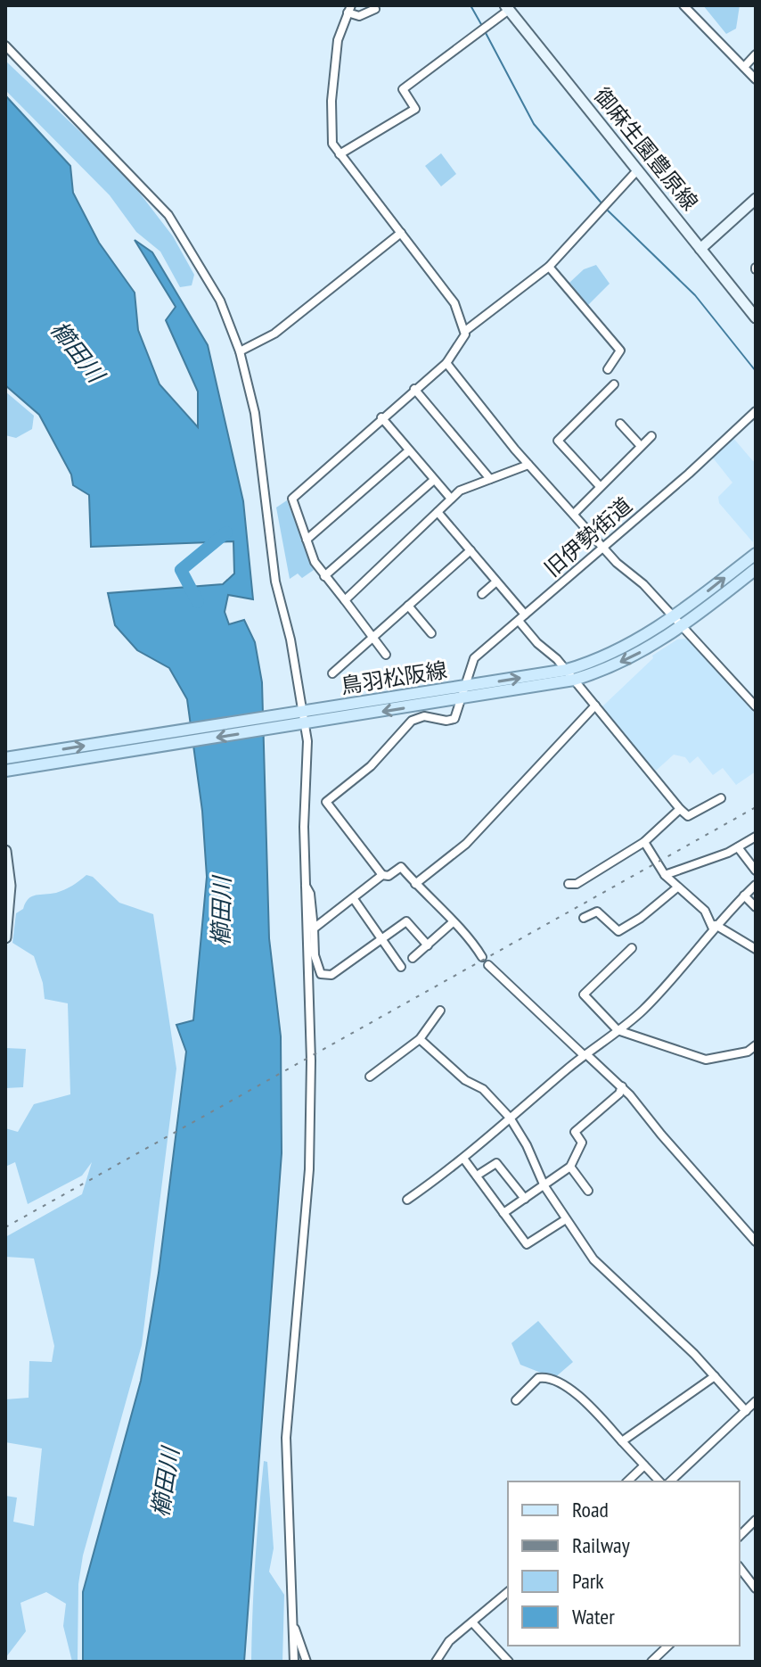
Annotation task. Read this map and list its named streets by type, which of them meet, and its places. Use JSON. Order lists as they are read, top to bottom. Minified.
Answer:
{"streets":{"main road":["御麻生園豊原線","鳥羽松阪線"],"street":["旧伊勢街道"]},"crossings":[["旧伊勢街道","鳥羽松阪線"]],"water":["櫛田川"],"legend":["Road","Railway","Park","Water"]}
